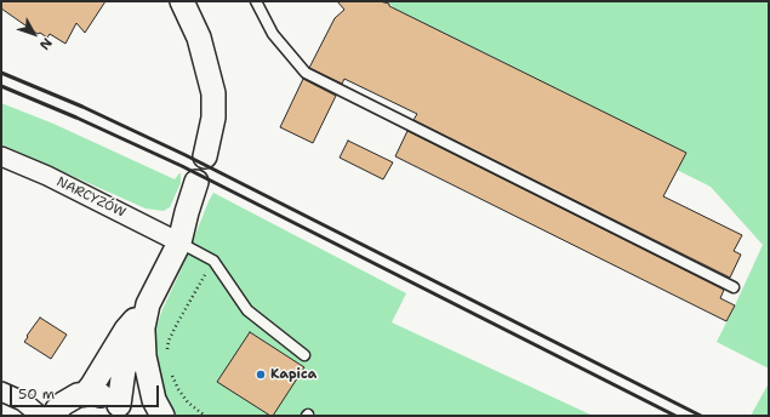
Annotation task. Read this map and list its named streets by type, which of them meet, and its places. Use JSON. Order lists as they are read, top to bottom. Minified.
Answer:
{"streets":{"street":["NARCYZÓW"]},"places":["Kapica"],"scale_bar":"50 m","north":"bottom right"}
